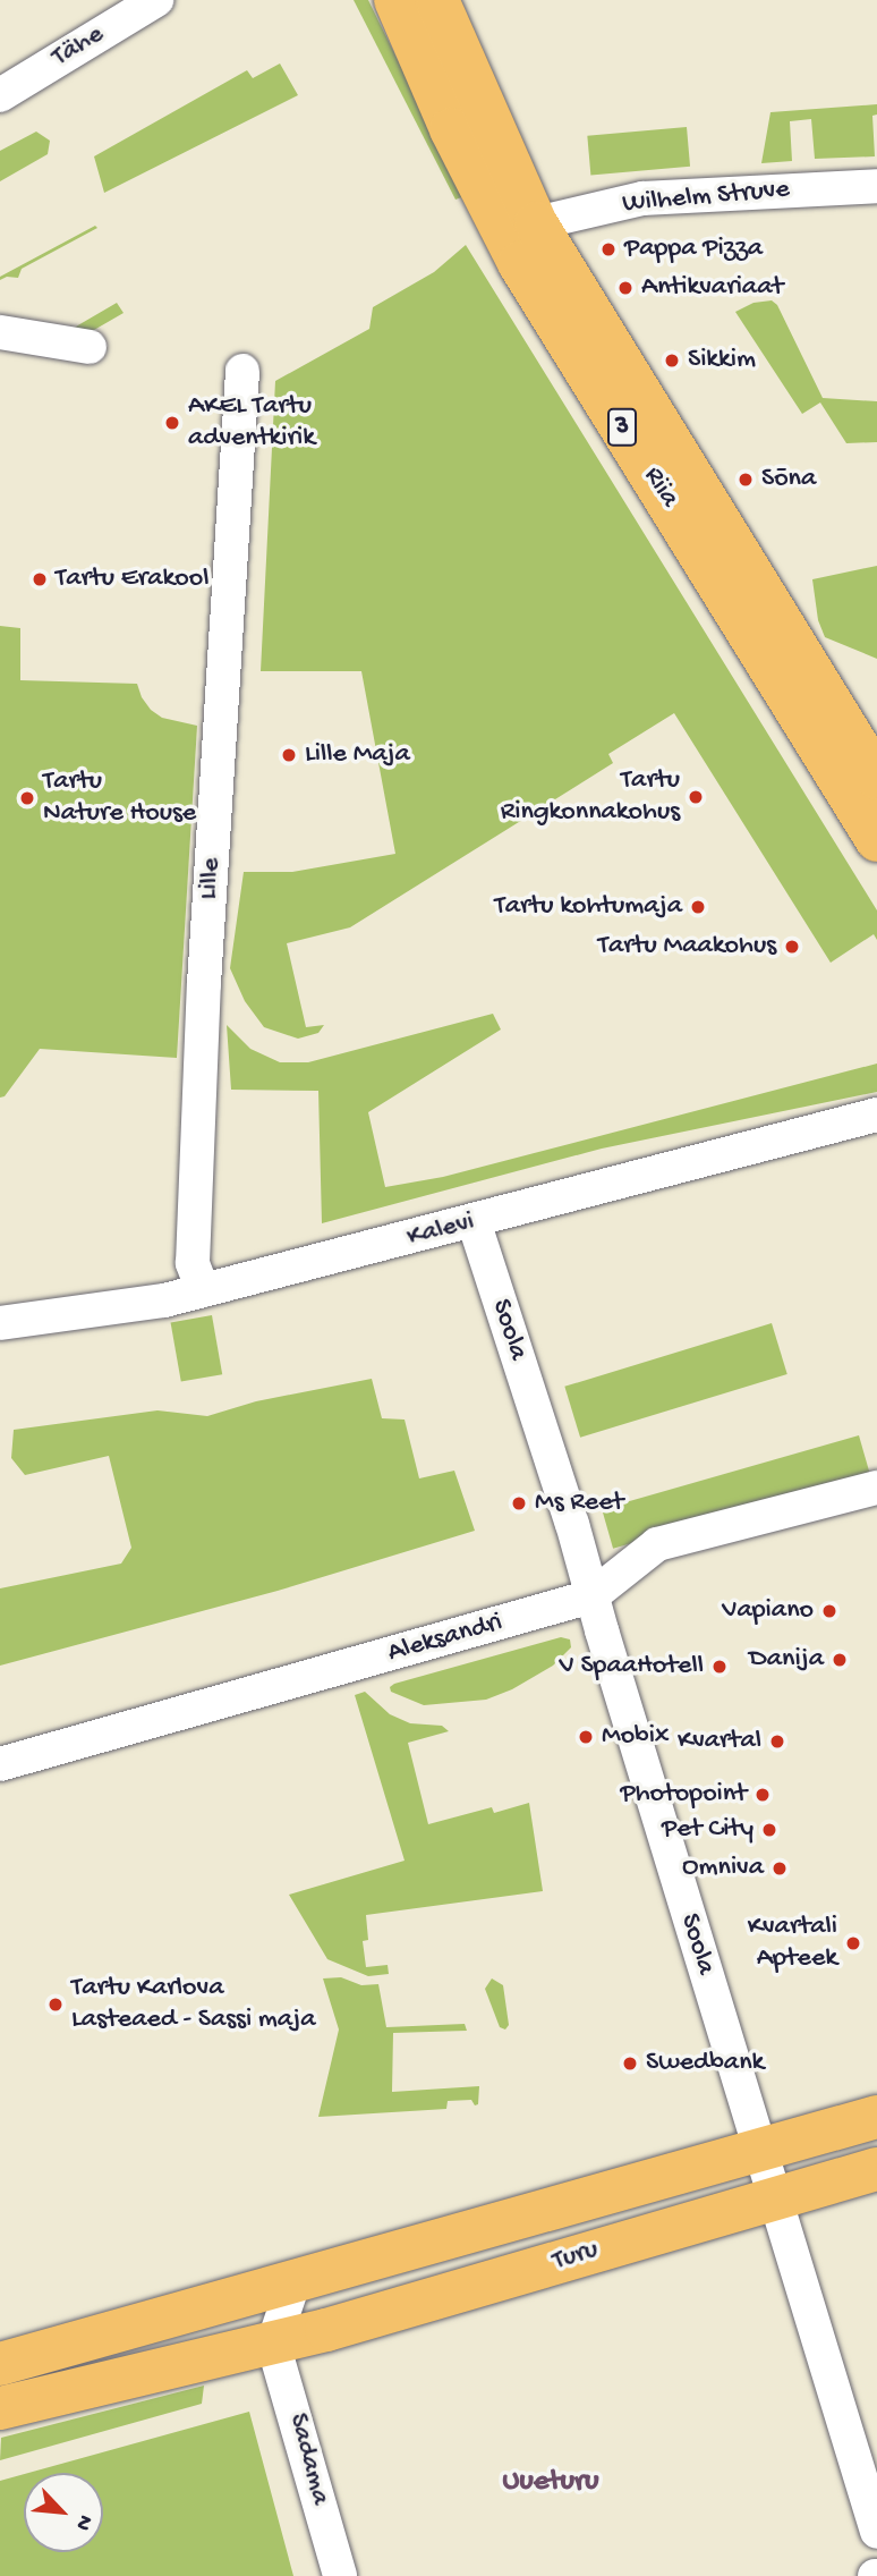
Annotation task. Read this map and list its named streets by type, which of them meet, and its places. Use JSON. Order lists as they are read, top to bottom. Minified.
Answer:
{"streets":{"main road":["3","Riia","Turu"],"street":["Tähe","Wilhelm Struve","Lille","Kalevi","Soola","Aleksandri","Sadama"]},"crossings":[["Wilhelm Struve","Riia"],["Lille","Kalevi"],["Kalevi","Soola"],["Soola","Aleksandri"],["Soola","Turu"],["Turu","Sadama"]],"districts":["Uueturu"],"places":["Pappa Pizza","Antikvariaat","Sikkim","AKEL Tartu adventkirik","Sõna","Tartu Erakool","Lille Maja","Tartu Ringkonnakohus","Tartu Nature House","Tartu kohtumaja","Tartu Maakohus","Ms Reet","Vapiano","Danija","V SpaaHotell","Mobix","Kvartal","Photopoint","Pet City","Omniva","Kvartali Apteek","Tartu Karlova Lasteaed - Sassi maja","Swedbank"],"north":"bottom right"}
